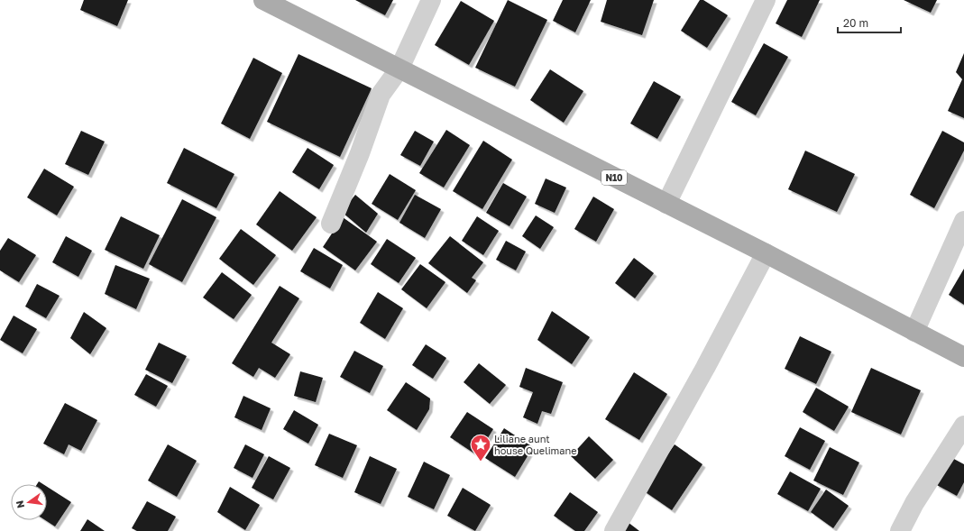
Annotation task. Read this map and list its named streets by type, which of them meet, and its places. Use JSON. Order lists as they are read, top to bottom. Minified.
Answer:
{"streets":{"main road":["N10"]},"places":{"place":["Liliane aunt house Quelimane"]},"scale_bar":"20 m","north":"left"}
